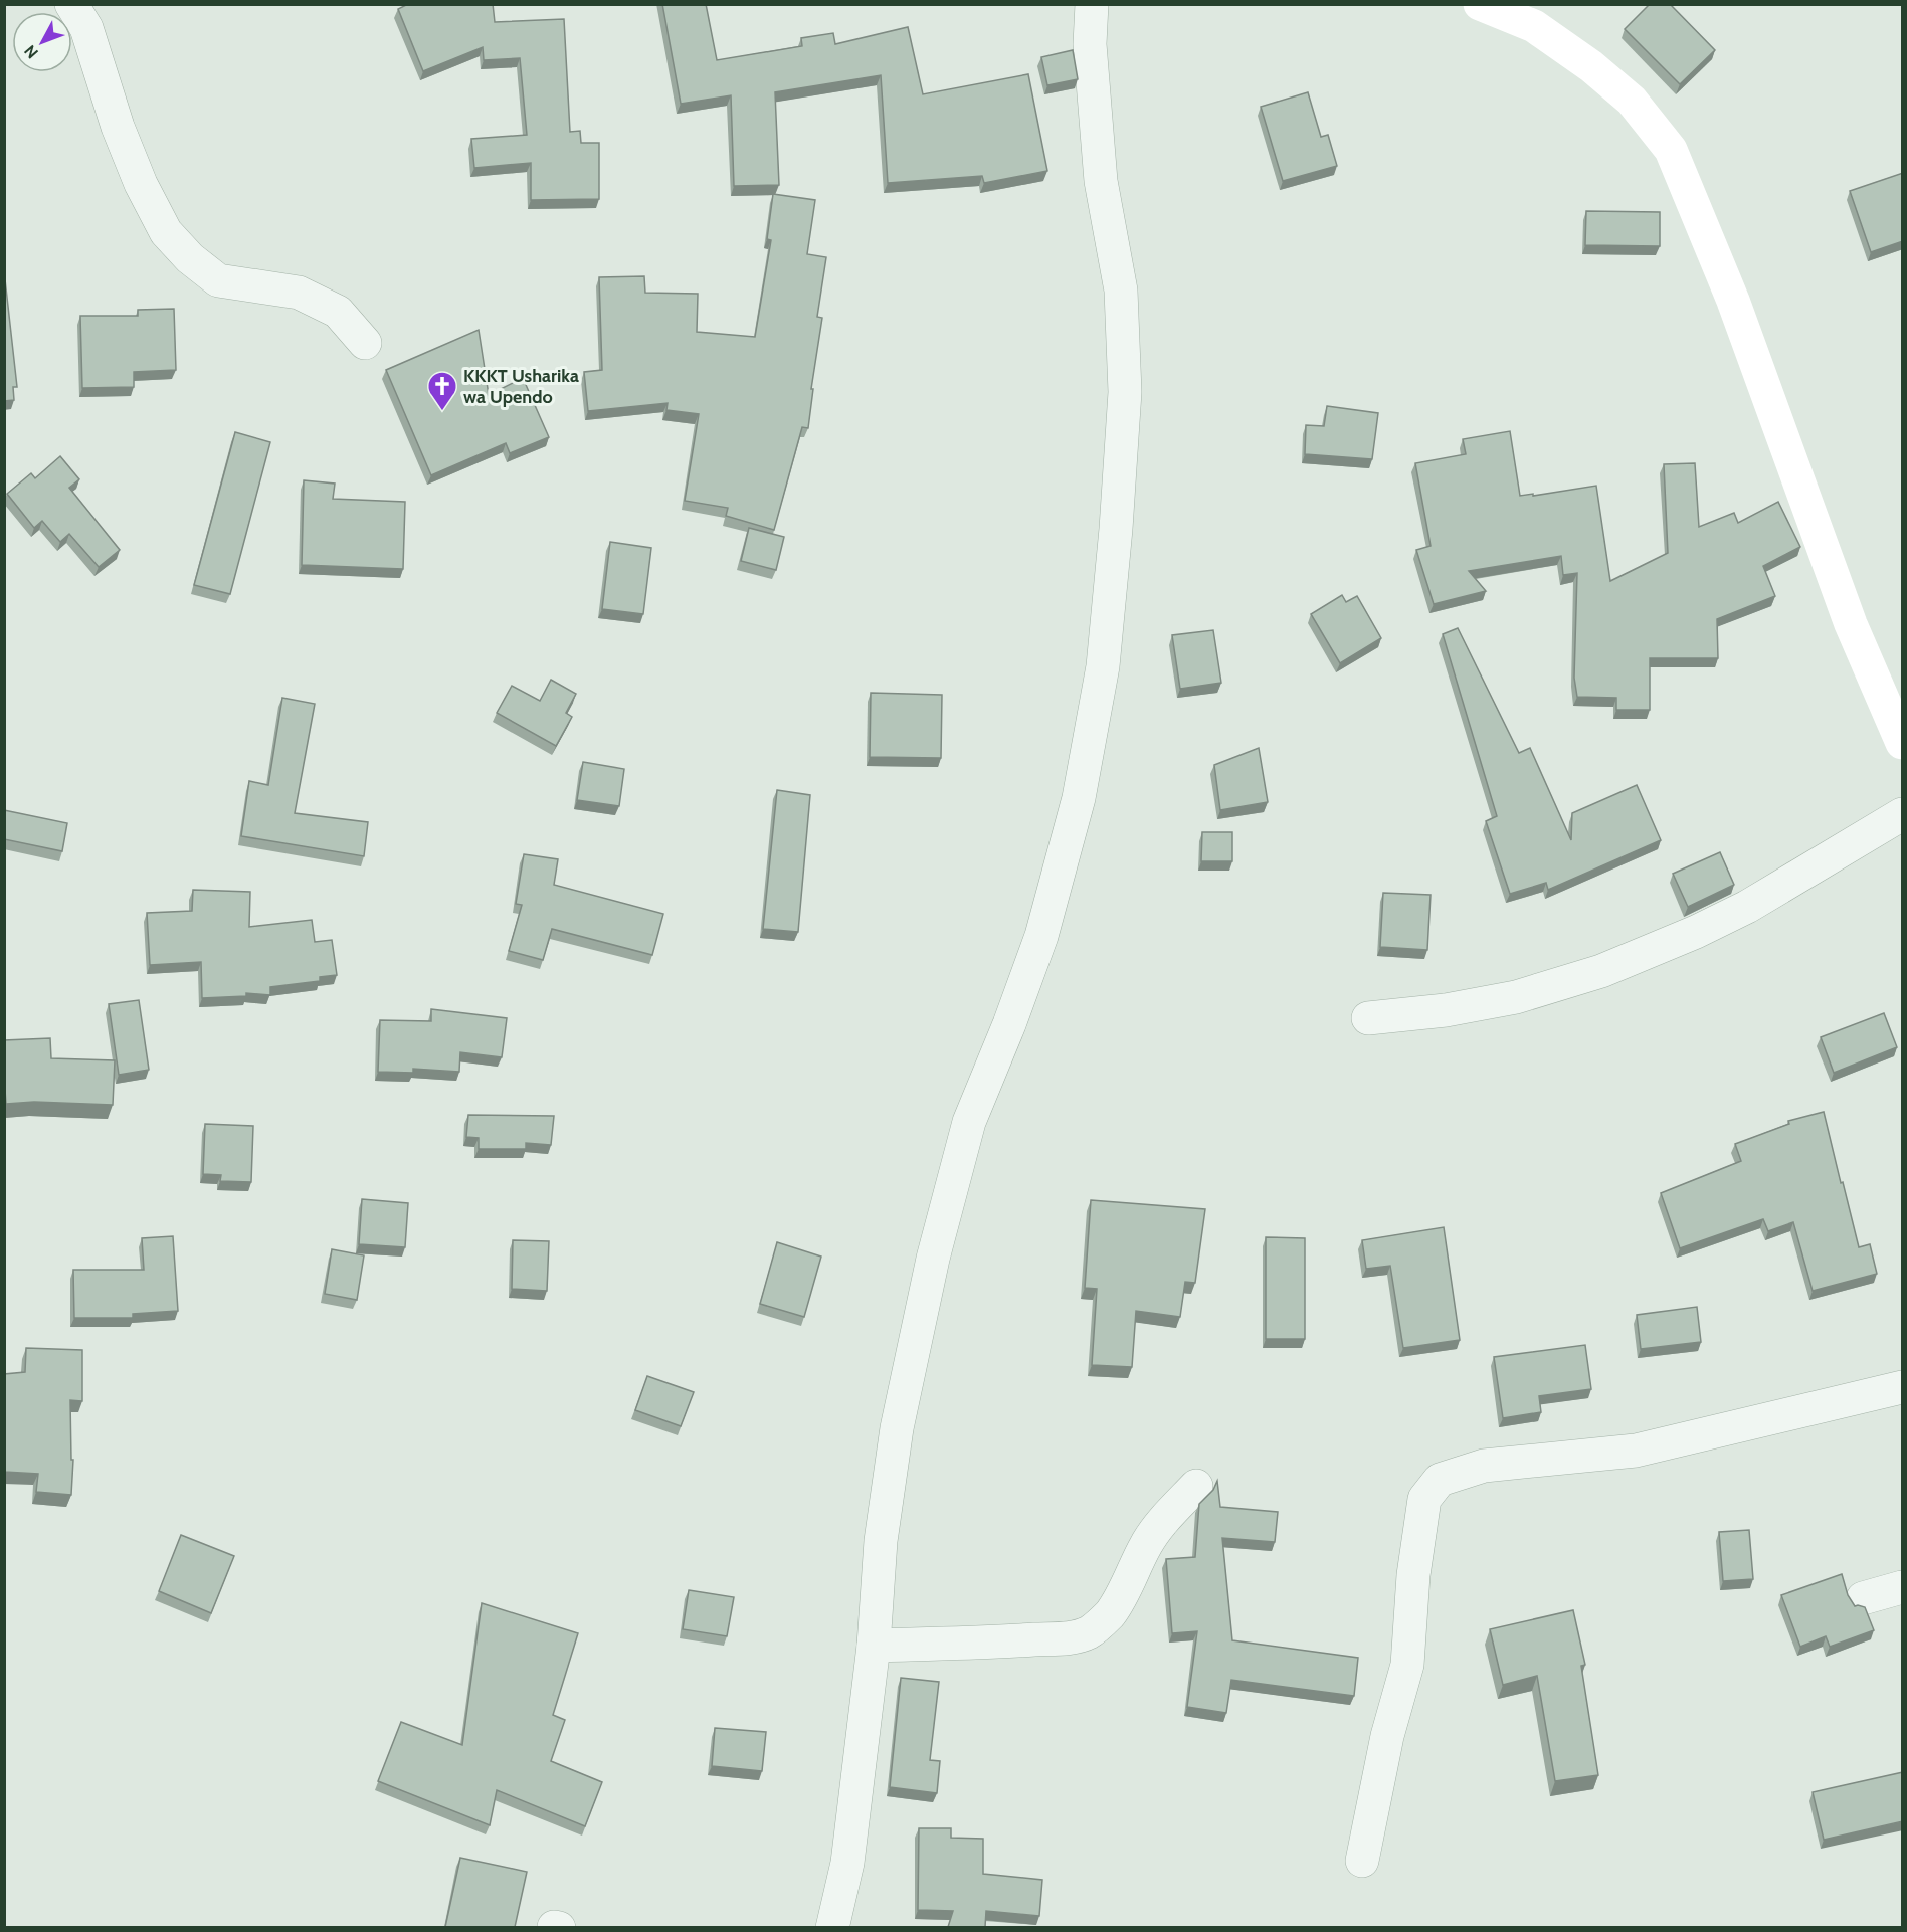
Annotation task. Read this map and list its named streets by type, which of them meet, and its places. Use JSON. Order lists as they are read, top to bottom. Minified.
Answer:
{"places":{"church":["KKKT Usharika wa Upendo"]},"north":"bottom left"}
